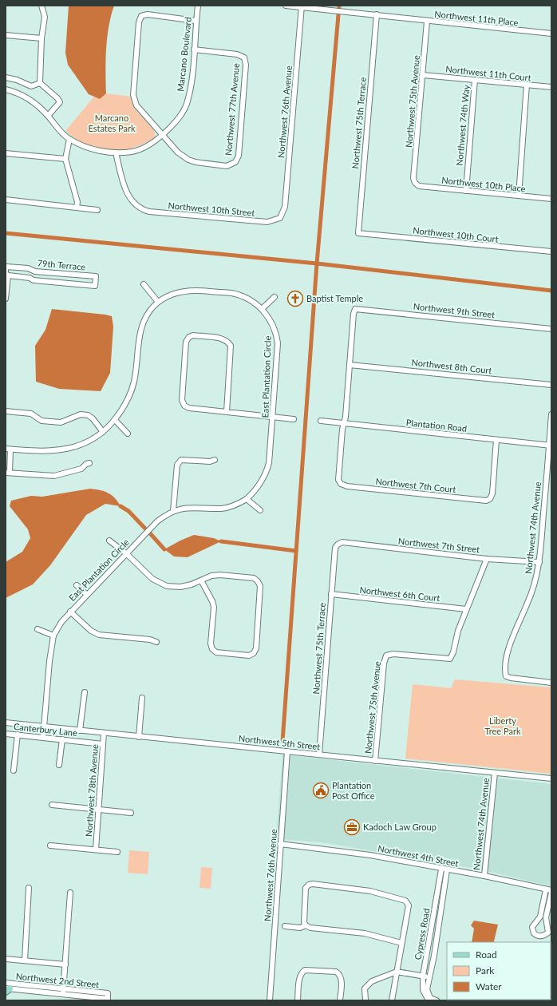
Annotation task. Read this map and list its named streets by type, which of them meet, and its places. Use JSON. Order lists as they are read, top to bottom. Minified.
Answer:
{"streets":{"street":["Northwest 11th Place","Marcano Boulevard","Northwest 11th Court","Northwest 75th Avenue","Northwest 77th Avenue","Northwest 76th Avenue","Northwest 75th Terrace","Northwest 74th Way","Northwest 10th Place","Northwest 10th Street","Northwest 10th Court","79th Terrace","Northwest 9th Street","Northwest 8th Court","East Plantation Circle","Plantation Road","Northwest 7th Court","Northwest 74th Avenue","Northwest 7th Street","Northwest 6th Court","Canterbury Lane","Northwest 5th Street","Northwest 78th Avenue","Northwest 4th Street","Cypress Road","Northwest 2nd Street"]},"crossings":[["Northwest 11th Place","Northwest 75th Avenue"],["Northwest 11th Place","Northwest 76th Avenue"],["Northwest 11th Place","Northwest 75th Terrace"],["Marcano Boulevard","Northwest 77th Avenue"],["Marcano Boulevard","Northwest 10th Street"],["Northwest 11th Court","Northwest 75th Avenue"],["Northwest 11th Court","Northwest 74th Way"],["Northwest 75th Avenue","Northwest 10th Place"],["Northwest 75th Avenue","Northwest 6th Court"],["Northwest 75th Avenue","Northwest 5th Street"],["Northwest 76th Avenue","Northwest 10th Street"],["Northwest 76th Avenue","Northwest 5th Street"],["Northwest 76th Avenue","Northwest 4th Street"],["Northwest 75th Terrace","Northwest 10th Court"],["Northwest 75th Terrace","Northwest 7th Street"],["Northwest 75th Terrace","Northwest 6th Court"],["Northwest 75th Terrace","Northwest 5th Street"],["Northwest 74th Way","Northwest 10th Place"],["Northwest 9th Street","Northwest 8th Court"],["East Plantation Circle","Canterbury Lane"],["East Plantation Circle","Northwest 5th Street"],["Plantation Road","Northwest 7th Court"],["Plantation Road","Northwest 74th Avenue"],["Northwest 74th Avenue","Northwest 7th Street"],["Northwest 74th Avenue","Northwest 5th Street"],["Northwest 74th Avenue","Northwest 4th Street"],["Canterbury Lane","Northwest 78th Avenue"],["Northwest 5th Street","Northwest 78th Avenue"],["Northwest 4th Street","Cypress Road"]],"parks":["Marcano Estates Park","Liberty Tree Park"],"places":{"church":["Baptist Temple"],"public building":["Plantation Post Office"],"office":["Kadoch Law Group"]},"legend":["Road","Park","Water"]}
